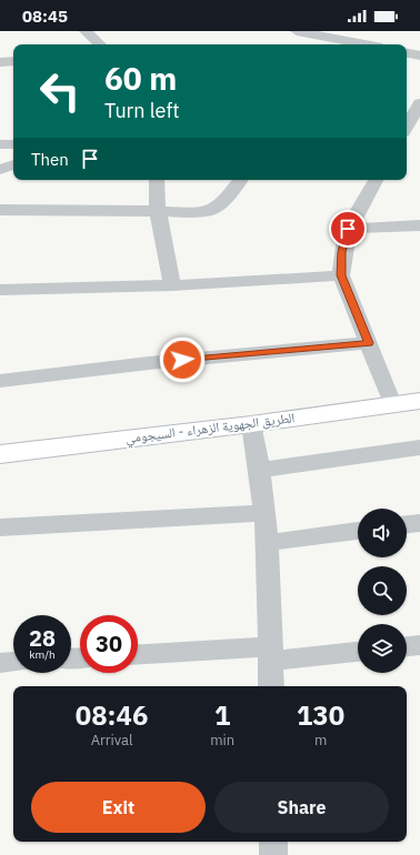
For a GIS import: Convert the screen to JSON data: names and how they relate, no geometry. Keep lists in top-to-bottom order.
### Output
{
  "streets": {
    "main road": ["الطريق الجهوية الزهراء - السيجومي"]
  },
  "page": {
    "status": "08:45",
    "turn": ["60 m", "Turn left"],
    "then": "Then",
    "speed": "28 km/h",
    "limit": "30",
    "eta": [
      "08:46",
      "Arrival",
      "1",
      "min",
      "130",
      "m"
    ],
    "buttons": ["Exit", "Share"]
  }
}
